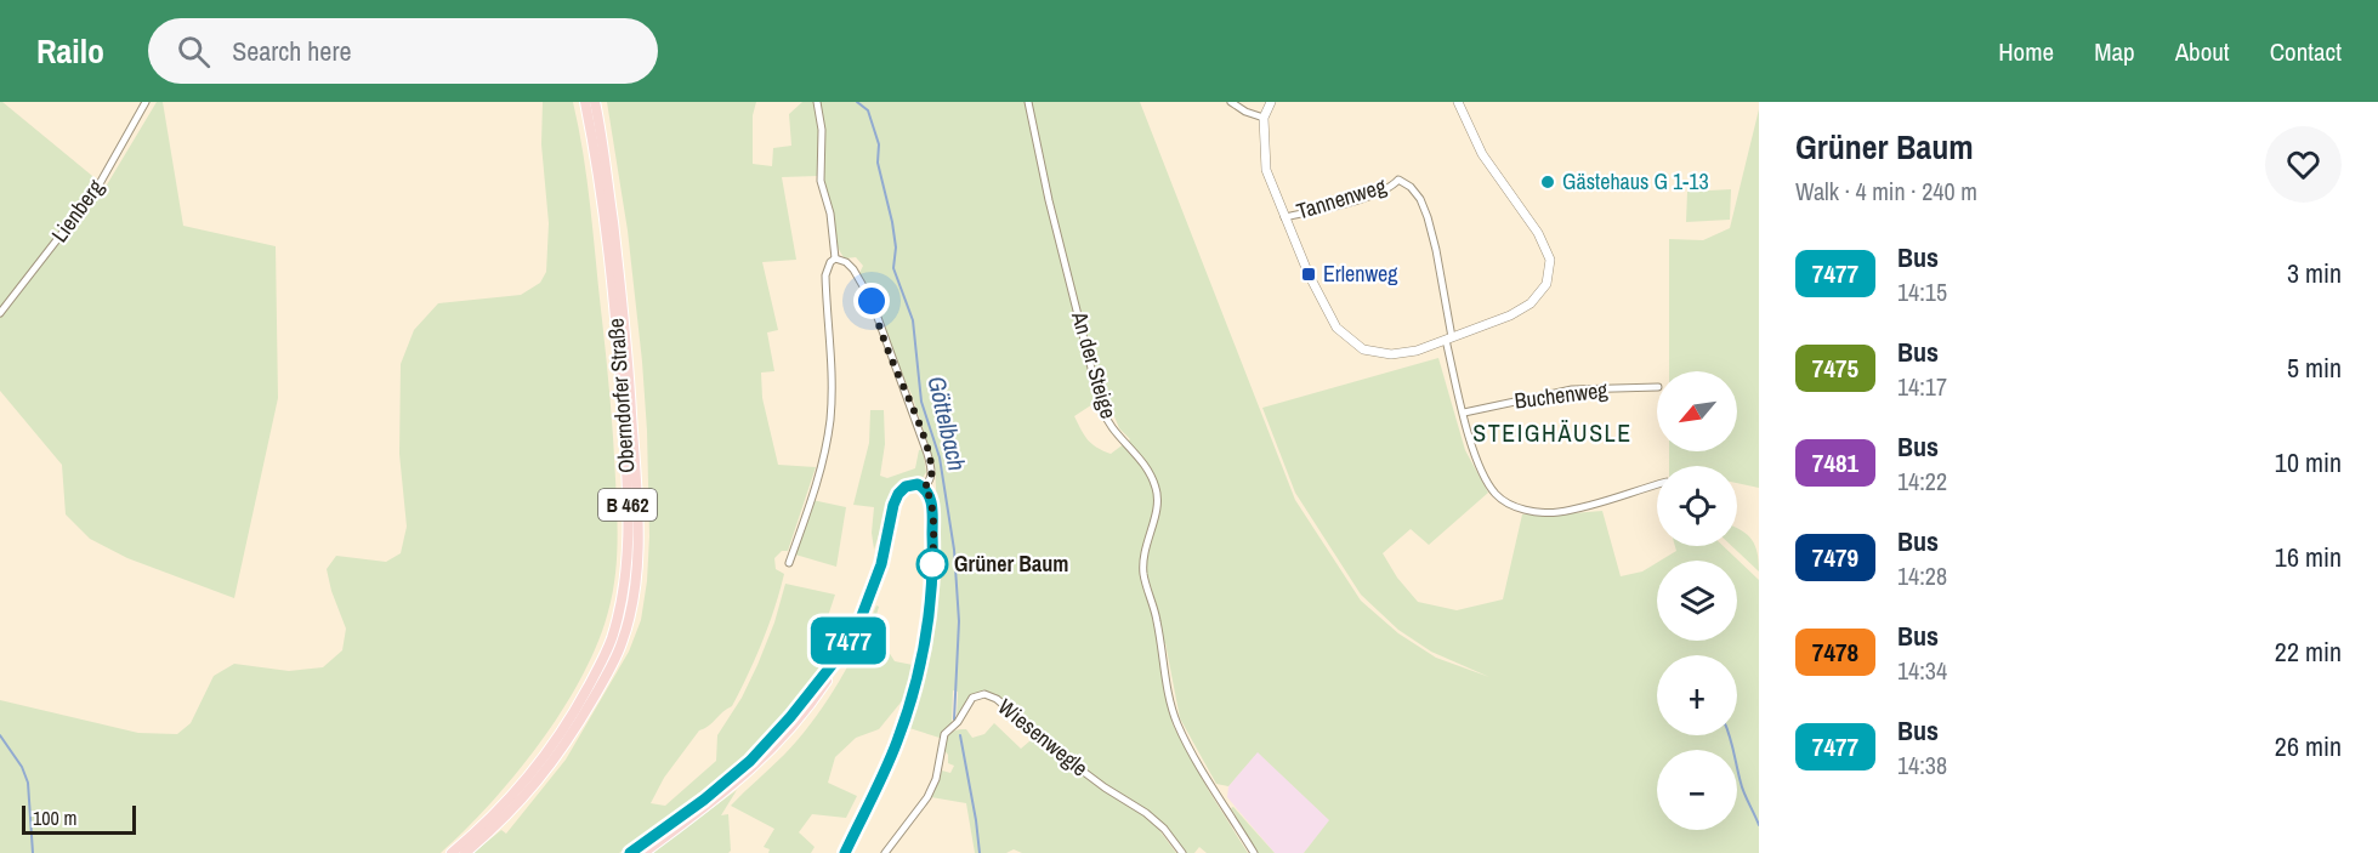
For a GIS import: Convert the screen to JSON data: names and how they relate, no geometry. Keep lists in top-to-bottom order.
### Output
{
  "streets": {
    "main road": ["Oberndorfer Straße", "B 462"],
    "street": [
      "Tannenweg",
      "Lienberg",
      "An der Steige",
      "Buchenweg",
      "Wiesenwegle"
    ]
  },
  "districts": ["STEIGHÄUSLE"],
  "water": ["Göttelbach"],
  "places": {
    "other": ["Gästehaus G 1-13", "Grüner Baum"],
    "transit": ["Erlenweg"]
  },
  "lines": ["bus line 7477"],
  "scale_bar": "100 m",
  "north": "bottom left",
  "page": {
    "header": "Railo",
    "search": "Search here",
    "nav": [
      "Home",
      "Map",
      "About",
      "Contact"
    ],
    "on_map": "7477",
    "heading": ["Grüner Baum", "Walk · 4 min · 240 m"],
    "list": [
      {
        "mark": "7477",
        "name": "Bus",
        "note": "14:15",
        "value": "3 min"
      },
      {
        "mark": "7475",
        "name": "Bus",
        "note": "14:17",
        "value": "5 min"
      },
      {
        "mark": "7481",
        "name": "Bus",
        "note": "14:22",
        "value": "10 min"
      },
      {
        "mark": "7479",
        "name": "Bus",
        "note": "14:28",
        "value": "16 min"
      },
      {
        "mark": "7478",
        "name": "Bus",
        "note": "14:34",
        "value": "22 min"
      },
      {
        "mark": "7477",
        "name": "Bus",
        "note": "14:38",
        "value": "26 min"
      }
    ],
    "map_buttons": ["+", "−"],
    "scale": "100 m"
  }
}
